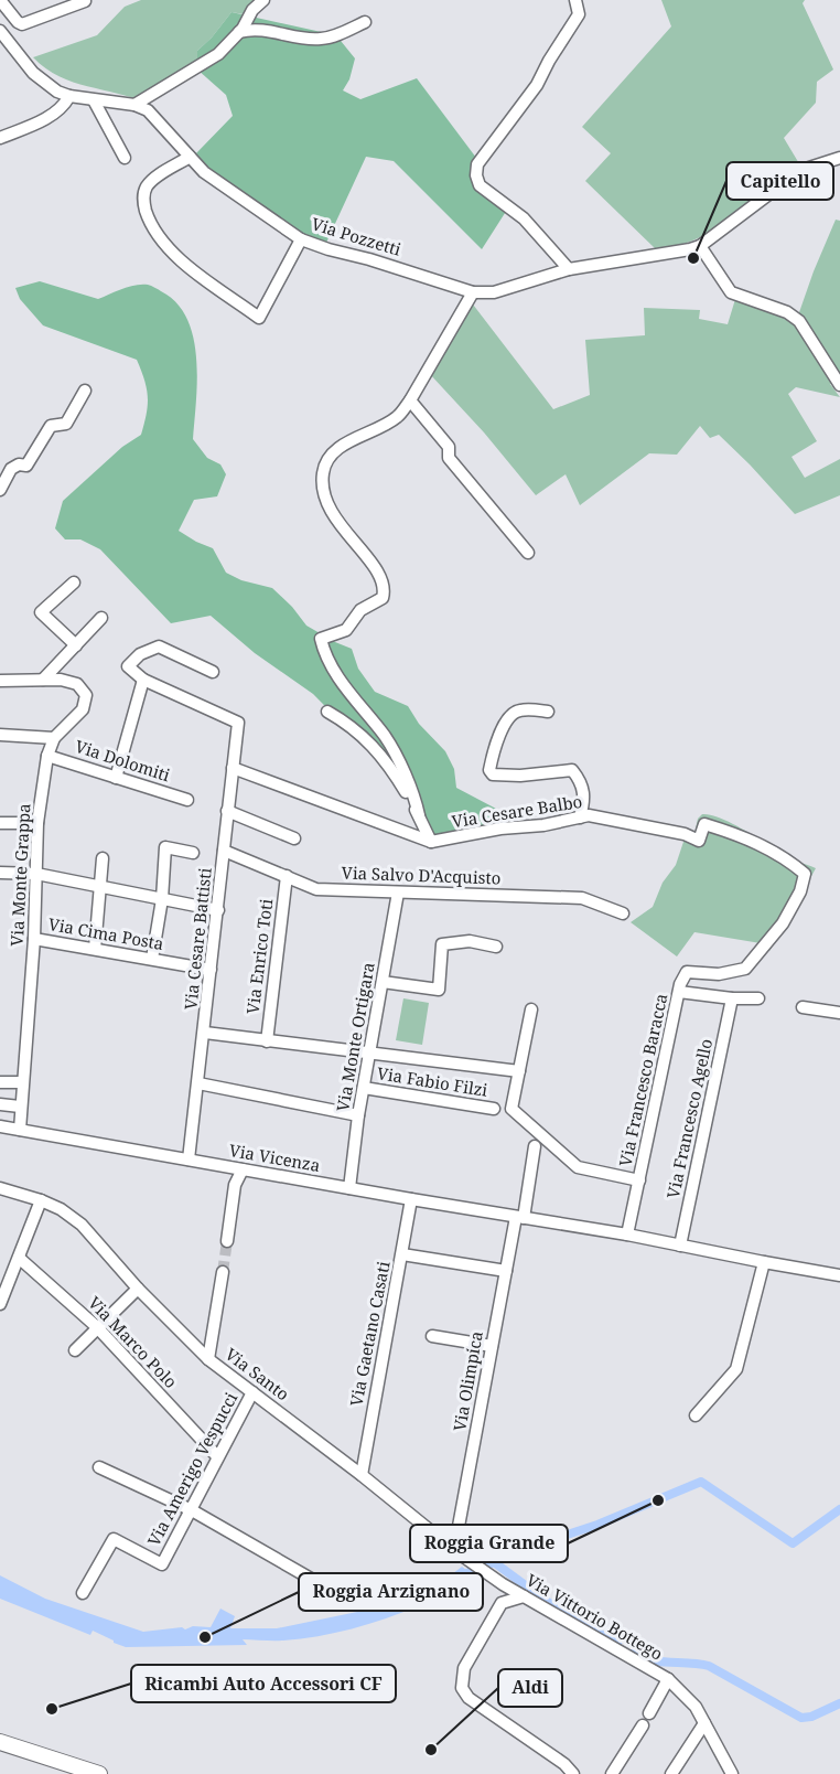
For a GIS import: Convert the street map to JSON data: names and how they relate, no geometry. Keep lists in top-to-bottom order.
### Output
{
  "streets": {
    "street": [
      "Via Pozzetti",
      "Via Dolomiti",
      "Via Cesare Balbo",
      "Via Monte Grappa",
      "Via Salvo D'Acquisto",
      "Via Cima Posta",
      "Via Cesare Battisti",
      "Via Enrico Toti",
      "Via Monte Ortigara",
      "Via Francesco Baracca",
      "Via Fabio Filzi",
      "Via Francesco Agello",
      "Via Vicenza",
      "Via Gaetano Casati",
      "Via Marco Polo",
      "Via Santo",
      "Via Olimpica",
      "Via Amerigo Vespucci",
      "Via Vittorio Bottego"
    ]
  },
  "crossings": [
    ["Via Dolomiti", "Via Monte Grappa"],
    ["Via Cesare Balbo", "Via Cesare Battisti"],
    ["Via Cesare Balbo", "Via Francesco Baracca"],
    ["Via Monte Grappa", "Via Cima Posta"],
    ["Via Monte Grappa", "Via Vicenza"],
    ["Via Salvo D'Acquisto", "Via Cesare Battisti"],
    ["Via Salvo D'Acquisto", "Via Enrico Toti"],
    ["Via Salvo D'Acquisto", "Via Monte Ortigara"],
    ["Via Cima Posta", "Via Cesare Battisti"],
    ["Via Cesare Battisti", "Via Vicenza"],
    ["Via Monte Ortigara", "Via Fabio Filzi"],
    ["Via Monte Ortigara", "Via Vicenza"],
    ["Via Francesco Baracca", "Via Vicenza"],
    ["Via Francesco Agello", "Via Vicenza"],
    ["Via Vicenza", "Via Gaetano Casati"],
    ["Via Vicenza", "Via Olimpica"],
    ["Via Gaetano Casati", "Via Santo"],
    ["Via Marco Polo", "Via Amerigo Vespucci"],
    ["Via Santo", "Via Olimpica"],
    ["Via Santo", "Via Amerigo Vespucci"],
    ["Via Santo", "Via Vittorio Bottego"]
  ],
  "places": [
    "Capitello",
    "Roggia Grande",
    "Roggia Arzignano",
    "Ricambi Auto Accessori CF",
    "Aldi"
  ]
}
